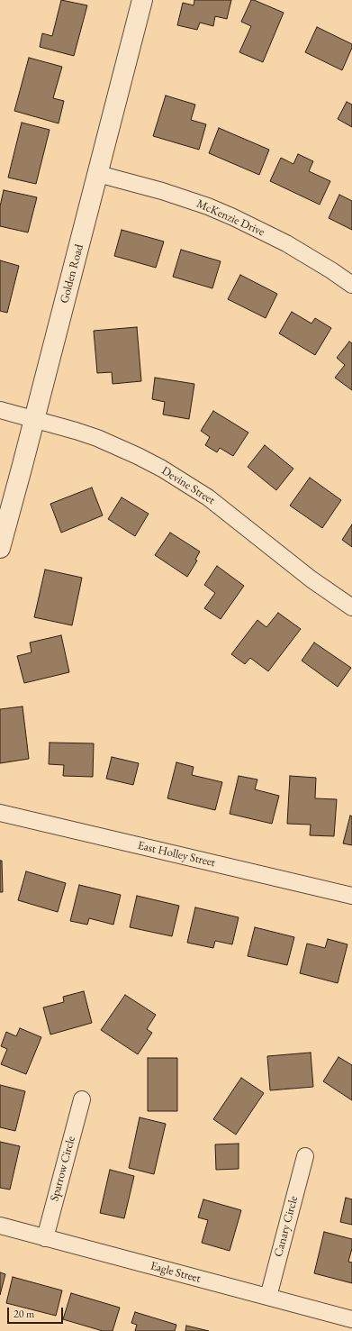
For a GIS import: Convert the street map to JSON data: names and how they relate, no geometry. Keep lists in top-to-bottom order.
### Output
{
  "streets": {
    "street": [
      "McKenzie Drive",
      "Golden Road",
      "Devine Street",
      "East Holley Street",
      "Sparrow Circle",
      "Canary Circle",
      "Eagle Street"
    ]
  },
  "crossings": [
    ["McKenzie Drive", "Golden Road"],
    ["Golden Road", "Devine Street"],
    ["Sparrow Circle", "Eagle Street"],
    ["Canary Circle", "Eagle Street"]
  ],
  "scale_bar": "20 m"
}
